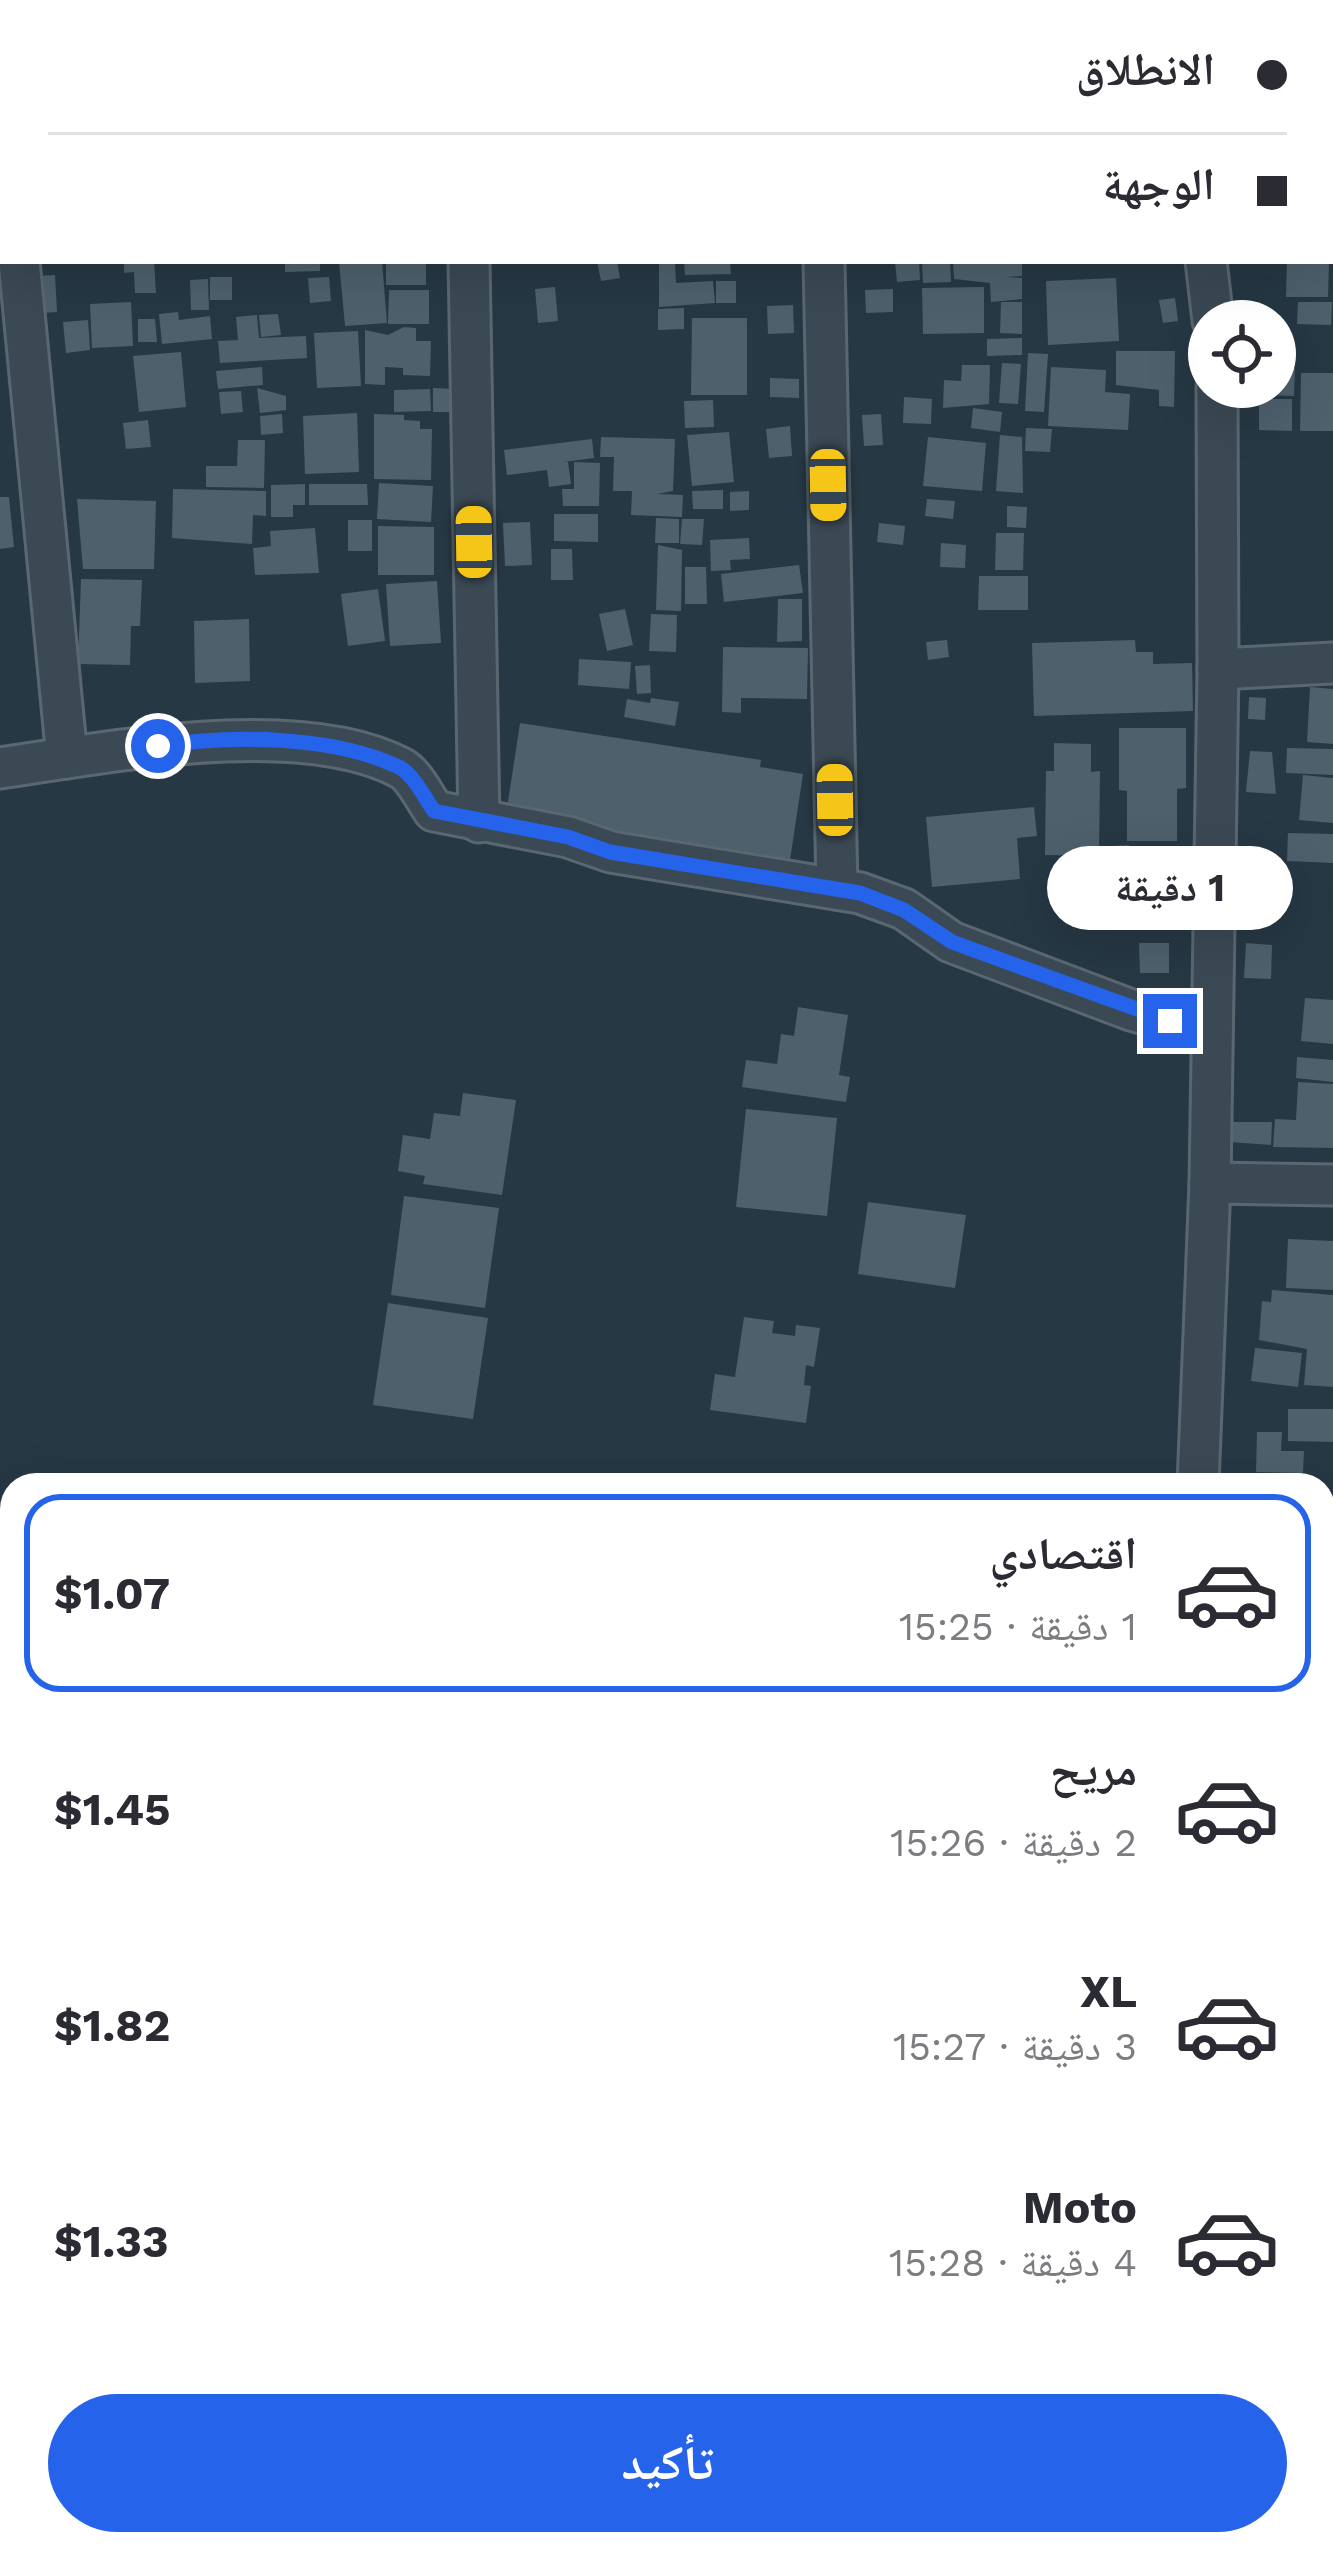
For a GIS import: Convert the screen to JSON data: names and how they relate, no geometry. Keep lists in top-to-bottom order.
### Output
{
  "page": {
    "banner": ["الانطلاق", "الوجهة"],
    "bubble": "1 دقيقة",
    "list": [
      {
        "name": "اقتصادي",
        "note": "1 دقيقة · 15:25",
        "value": "$1.07"
      },
      {
        "name": "مريح",
        "note": "2 دقيقة · 15:26",
        "value": "$1.45"
      },
      {
        "name": "XL",
        "note": "3 دقيقة · 15:27",
        "value": "$1.82"
      },
      {
        "name": "Moto",
        "note": "4 دقيقة · 15:28",
        "value": "$1.33"
      }
    ],
    "buttons": "تأكيد"
  }
}
